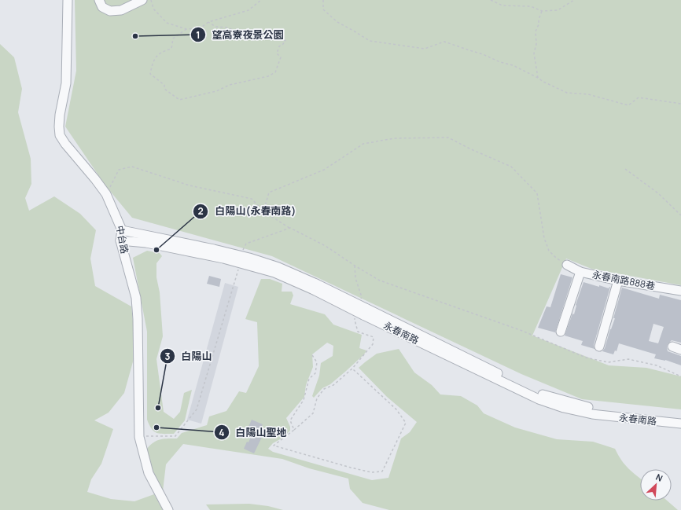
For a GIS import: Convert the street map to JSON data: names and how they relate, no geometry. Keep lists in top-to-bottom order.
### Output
{
  "streets": {
    "street": ["中台路", "永春南路888巷", "永春南路"]
  },
  "crossings": [
    ["中台路", "永春南路"]
  ],
  "places": [
    "望高寮夜景公園",
    "白陽山(永春南路)",
    "白陽山",
    "白陽山聖地"
  ],
  "north": "top right"
}
